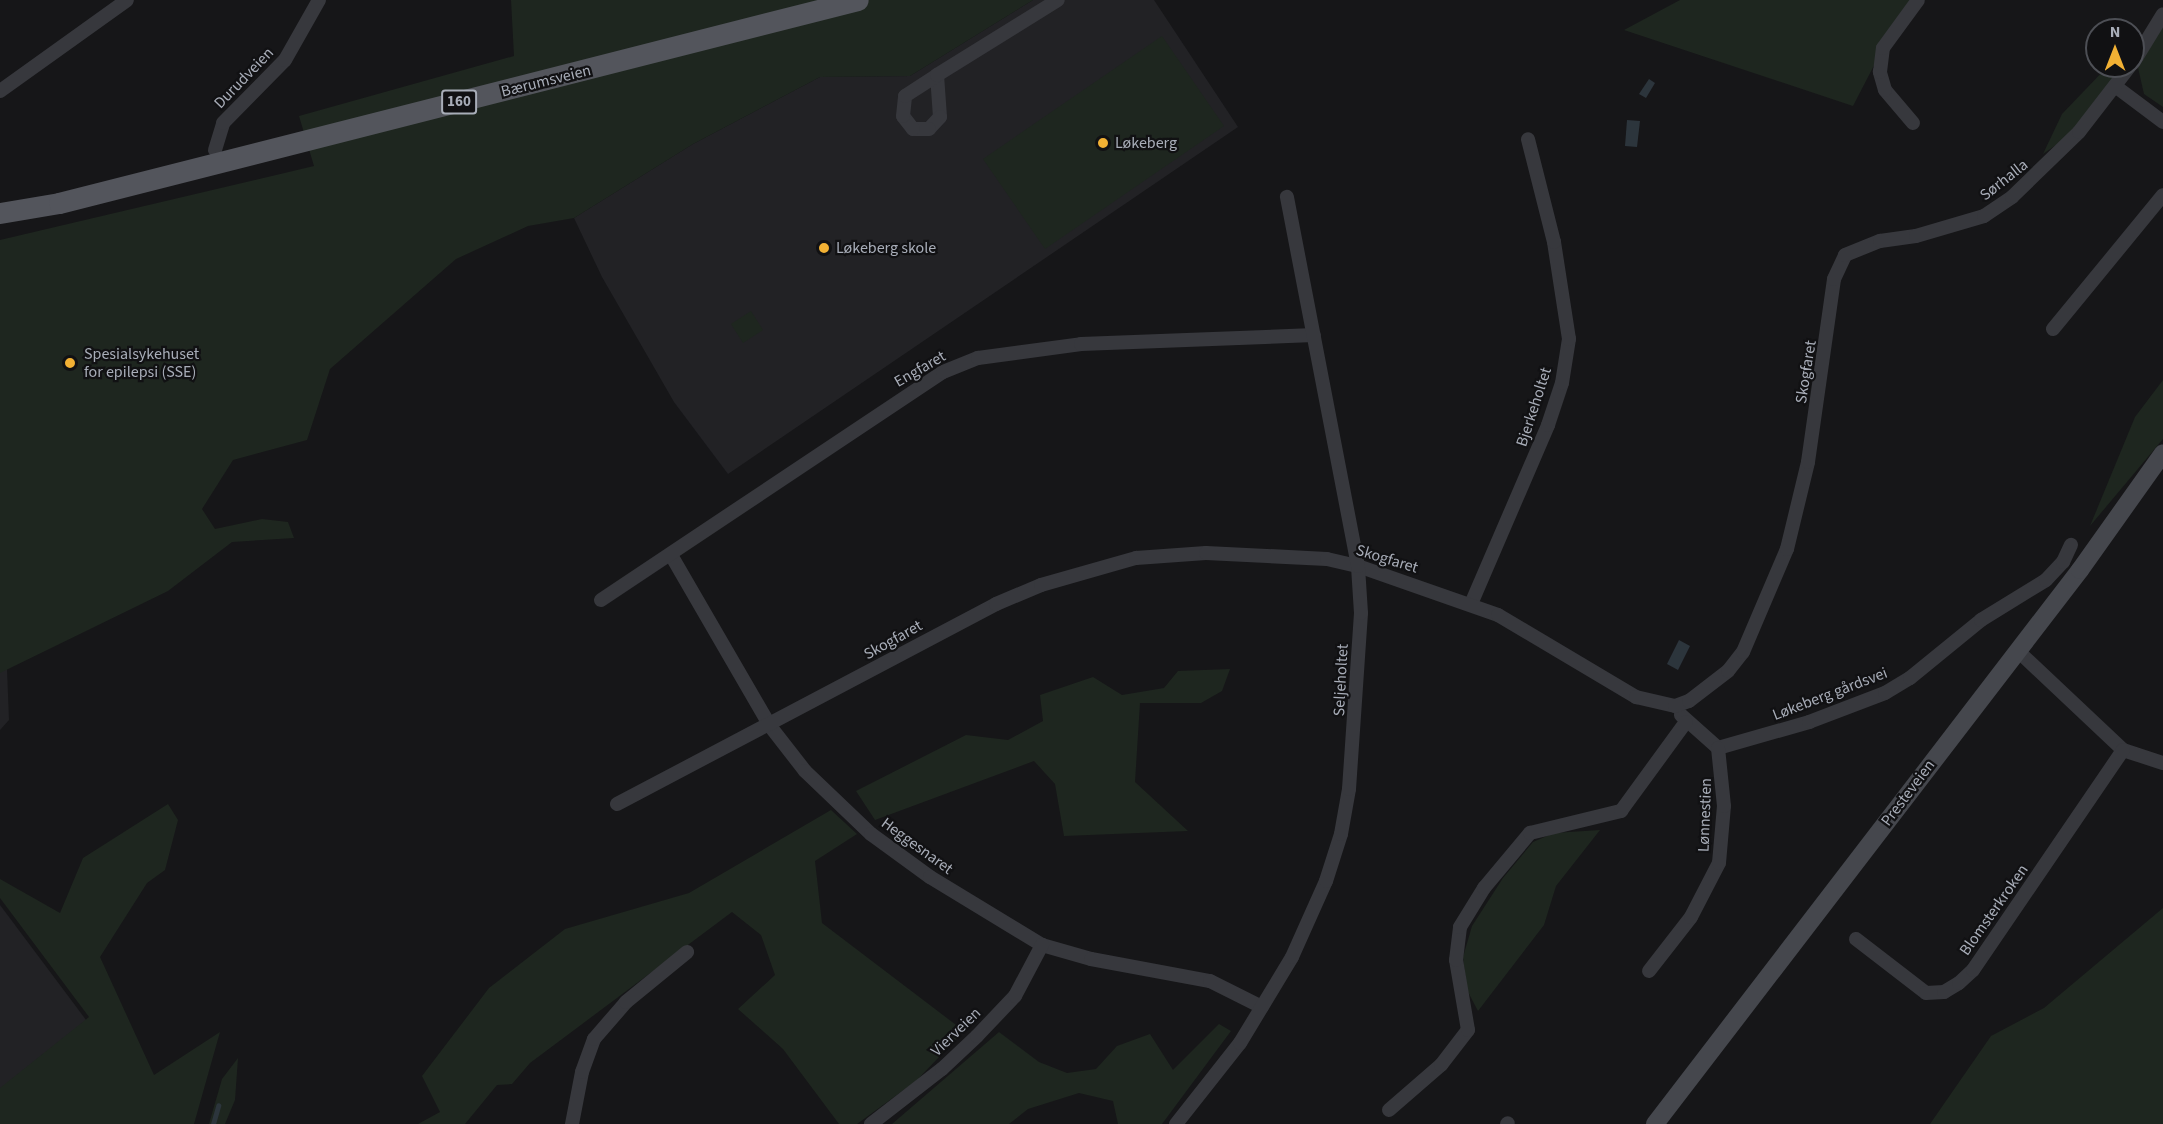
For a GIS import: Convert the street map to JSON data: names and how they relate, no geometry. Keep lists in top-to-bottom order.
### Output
{
  "streets": {
    "main road": ["Bærumsveien", "160", "Presteveien"],
    "street": [
      "Durudveien",
      "Sørhalla",
      "Engfaret",
      "Skogfaret",
      "Bjerkeholtet",
      "Seljeholtet",
      "Løkeberg gårdsvei",
      "Lønnestien",
      "Heggesnaret",
      "Blomsterkroken",
      "Vierveien"
    ]
  },
  "crossings": [
    ["Sørhalla", "Skogfaret"],
    ["Engfaret", "Seljeholtet"],
    ["Engfaret", "Heggesnaret"],
    ["Skogfaret", "Bjerkeholtet"],
    ["Skogfaret", "Seljeholtet"],
    ["Skogfaret", "Heggesnaret"],
    ["Seljeholtet", "Heggesnaret"],
    ["Løkeberg gårdsvei", "Lønnestien"],
    ["Heggesnaret", "Vierveien"]
  ],
  "places": ["Løkeberg", "Løkeberg skole", "Spesialsykehuset for epilepsi (SSE)"],
  "north": "top"
}
